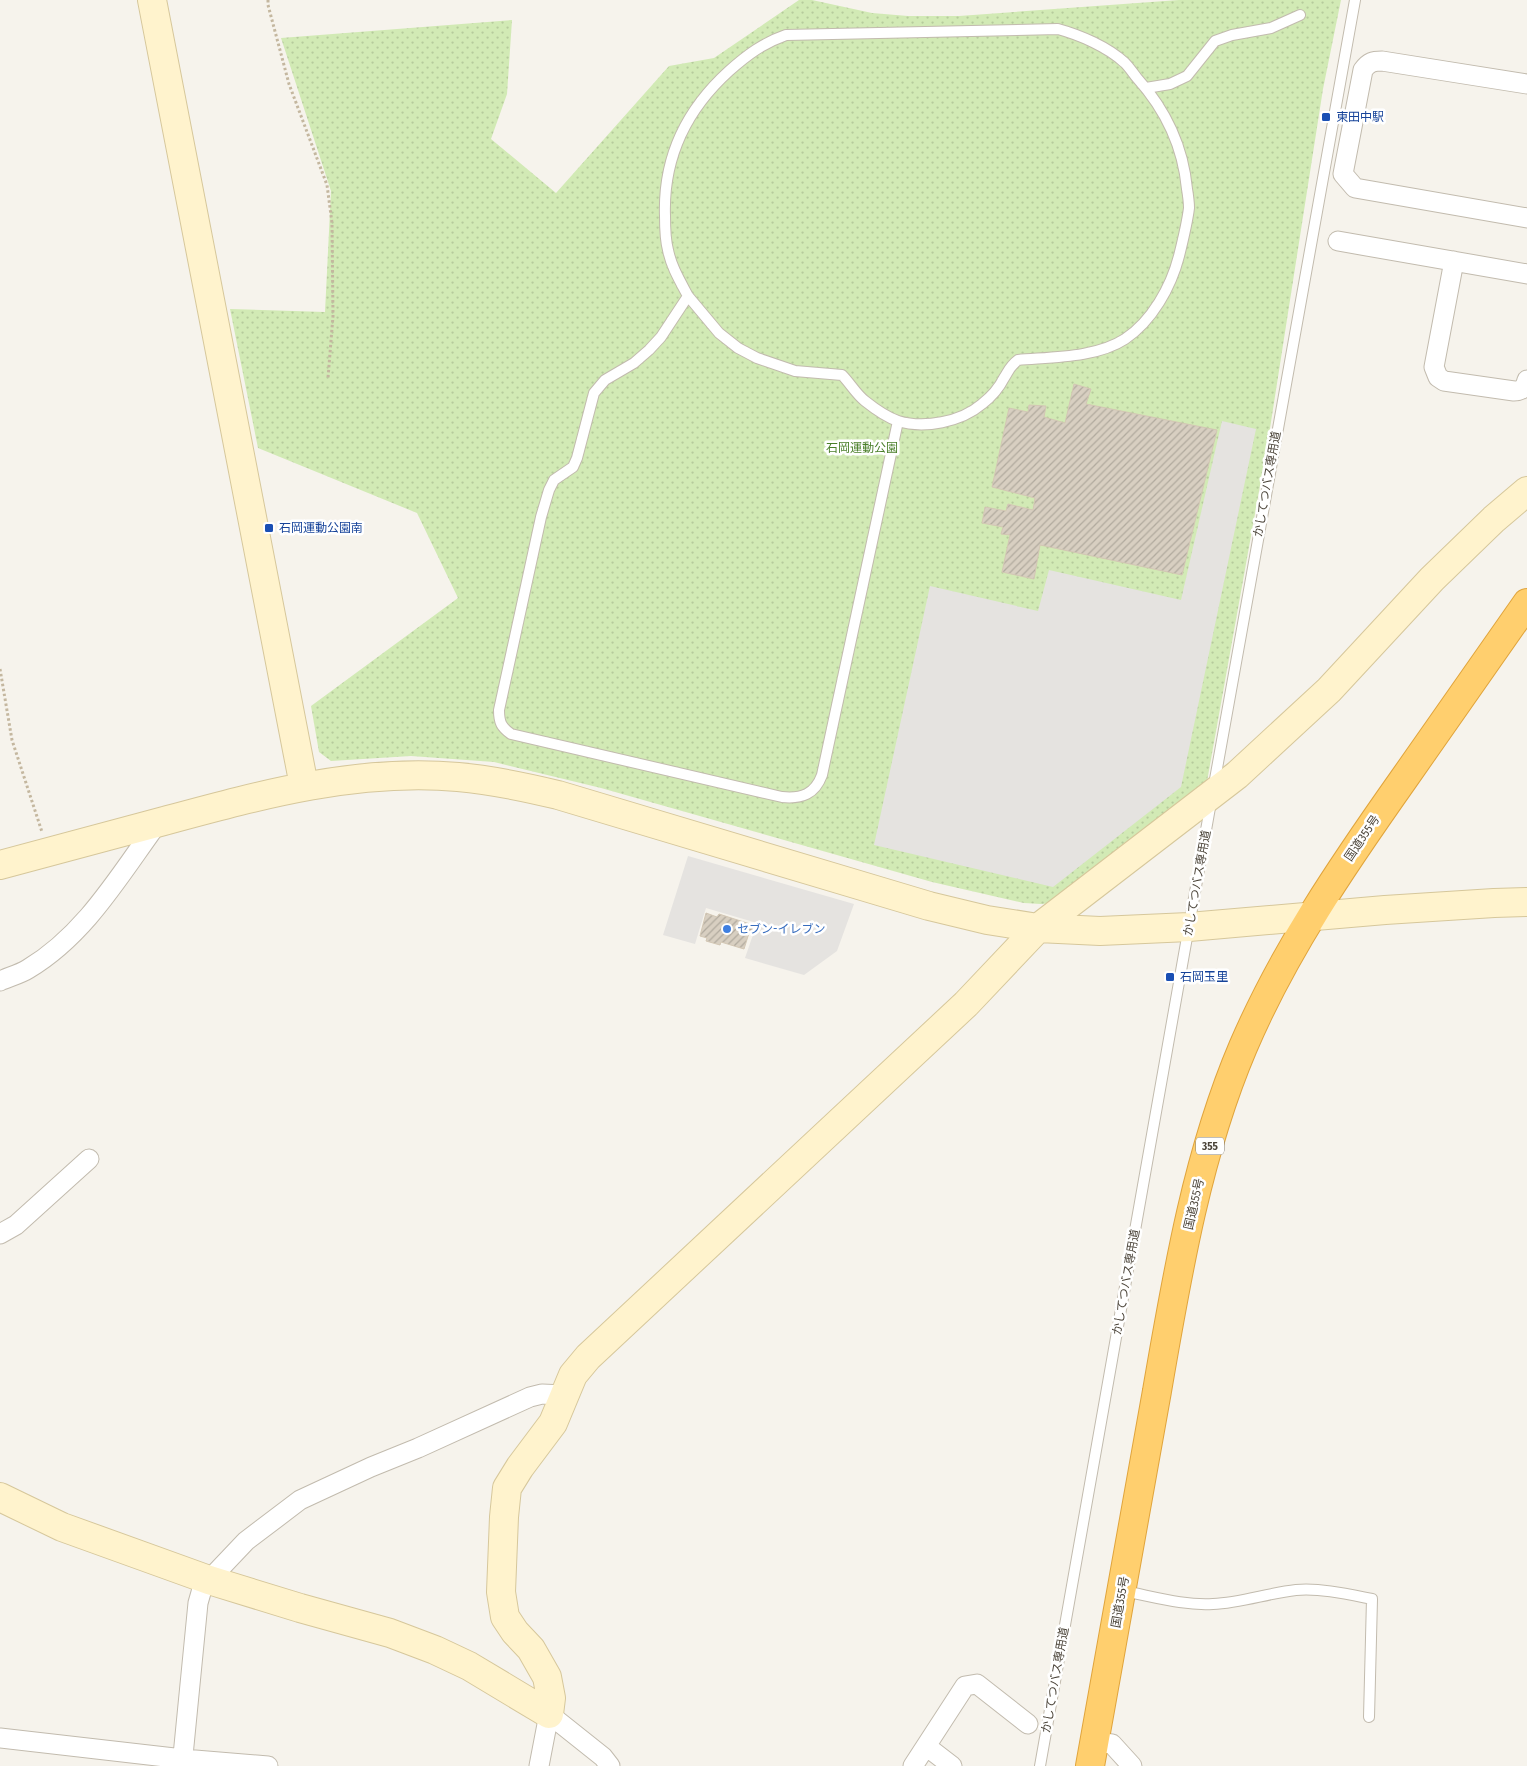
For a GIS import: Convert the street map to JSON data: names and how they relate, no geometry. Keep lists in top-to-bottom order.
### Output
{
  "streets": {
    "highway": ["国道355号", "355"],
    "lane": ["かしてつバス専用道"]
  },
  "parks": ["石岡運動公園"],
  "places": {
    "transit": ["東田中駅", "石岡運動公園南", "石岡玉里"],
    "other": ["セブン-イレブン"]
  }
}
